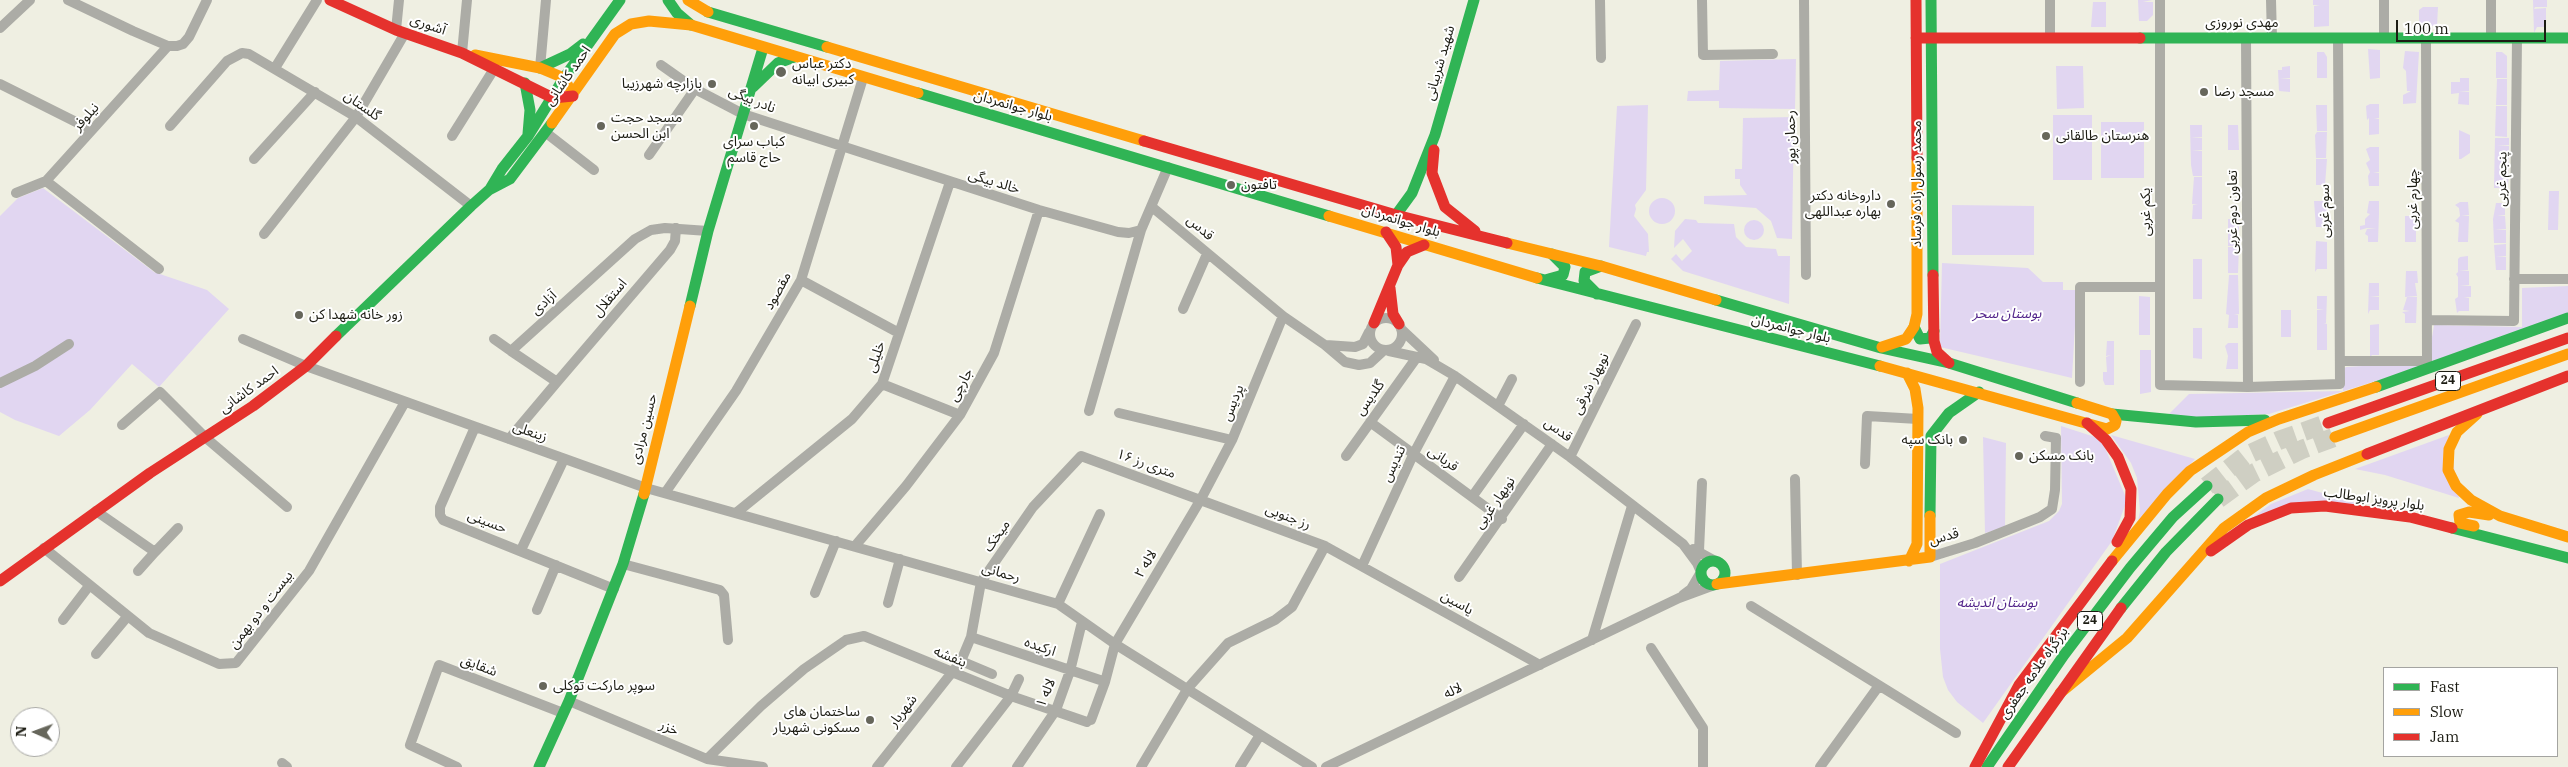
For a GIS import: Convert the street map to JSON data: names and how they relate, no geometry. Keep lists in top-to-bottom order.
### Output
{
  "streets": {
    "main road": [
      "مهدی نوروزی",
      "آشوری",
      "شهید شربیانی",
      "احمد کاشانی",
      "بلوار جوانمردان",
      "محمد رسول زاده فرساد",
      "قدس",
      "24",
      "حسین مرادی",
      "بلوار پرویز ابوطالب",
      "بزرگراه علامه جعفری"
    ],
    "street": [
      "نادر بیگی",
      "گلستان",
      "نیلوفر",
      "رحمان پور",
      "پنجم غربی",
      "خالد بیگی",
      "چهارم غربی",
      "سوم غربی",
      "یکم غربی",
      "تعاون دوم غربی",
      "مقصود",
      "استقلال",
      "آزادی",
      "خلیلی",
      "نوبهار شرقی",
      "جارچی",
      "گلدیس",
      "پردیس",
      "زینعلی",
      "قربانی",
      "۱۶ متری رز",
      "تندیس",
      "نوبهار غربی",
      "رز جنوبی",
      "حسینی",
      "میخک",
      "لاله ۲",
      "رحمانی",
      "یاسین",
      "بیست و دو بهمن",
      "ارکیده",
      "بنفشه",
      "شقایق",
      "لاله",
      "لاله ۱",
      "شهریار",
      "خزر"
    ]
  },
  "crossings": [
    ["مهدی نوروزی", "پنجم غربی"],
    ["مهدی نوروزی", "محمد رسول زاده فرساد"],
    ["مهدی نوروزی", "چهارم غربی"],
    ["مهدی نوروزی", "سوم غربی"],
    ["مهدی نوروزی", "یکم غربی"],
    ["مهدی نوروزی", "تعاون دوم غربی"],
    ["شهید شربیانی", "بلوار جوانمردان"],
    ["احمد کاشانی", "گلستان"],
    ["احمد کاشانی", "بلوار جوانمردان"],
    ["احمد کاشانی", "زینعلی"],
    ["احمد کاشانی", "بیست و دو بهمن"],
    ["نادر بیگی", "خالد بیگی"],
    ["نادر بیگی", "مقصود"],
    ["نادر بیگی", "حسین مرادی"],
    ["بلوار جوانمردان", "محمد رسول زاده فرساد"],
    ["بلوار جوانمردان", "مقصود"],
    ["بلوار جوانمردان", "حسین مرادی"],
    ["پنجم غربی", "چهارم غربی"],
    ["خالد بیگی", "مقصود"],
    ["خالد بیگی", "خلیلی"],
    ["خالد بیگی", "جارچی"],
    ["چهارم غربی", "سوم غربی"],
    ["سوم غربی", "یکم غربی"],
    ["سوم غربی", "تعاون دوم غربی"],
    ["یکم غربی", "تعاون دوم غربی"],
    ["قدس", "نوبهار شرقی"],
    ["قدس", "گلدیس"],
    ["قدس", "پردیس"],
    ["قدس", "تندیس"],
    ["قدس", "نوبهار غربی"],
    ["قدس", "لاله"],
    ["مقصود", "رحمانی"],
    ["استقلال", "آزادی"],
    ["آزادی", "حسین مرادی"],
    ["خلیلی", "رحمانی"],
    ["جارچی", "رحمانی"],
    ["گلدیس", "قربانی"],
    ["پردیس", "۱۶ متری رز"],
    ["پردیس", "رز جنوبی"],
    ["پردیس", "لاله ۲"],
    ["حسین مرادی", "زینعلی"],
    ["حسین مرادی", "حسینی"],
    ["حسین مرادی", "رحمانی"],
    ["حسین مرادی", "شقایق"],
    ["حسین مرادی", "خزر"],
    ["زینعلی", "حسینی"],
    ["زینعلی", "رحمانی"],
    ["زینعلی", "بیست و دو بهمن"],
    ["قربانی", "تندیس"],
    ["قربانی", "نوبهار غربی"],
    ["۱۶ متری رز", "رز جنوبی"],
    ["۱۶ متری رز", "میخک"],
    ["۱۶ متری رز", "لاله ۲"],
    ["تندیس", "رز جنوبی"],
    ["تندیس", "یاسین"],
    ["رز جنوبی", "لاله ۲"],
    ["رز جنوبی", "یاسین"],
    ["میخک", "رحمانی"],
    ["میخک", "ارکیده"],
    ["میخک", "بنفشه"],
    ["میخک", "شهریار"],
    ["لاله ۲", "رحمانی"],
    ["لاله ۲", "بنفشه"],
    ["رحمانی", "لاله ۱"],
    ["یاسین", "لاله"],
    ["ارکیده", "لاله ۱"],
    ["بنفشه", "لاله ۱"],
    ["بنفشه", "شهریار"],
    ["بنفشه", "خزر"]
  ],
  "parks": ["بوستان سحر", "بوستان اندیشه"],
  "places": [
    "دکتر عباس کبیری ابیانه",
    "بازارچه شهرزیبا",
    "مسجد رضا",
    "مسجد حجت ابن الحسن",
    "کباب سرای حاج قاسم",
    "هنرستان طالقانی",
    "تافتون",
    "داروخانه دکتر بهاره عبداللهی",
    "زور خانه شهدا کن",
    "بانک سپه",
    "بانک مسکن",
    "سوپر مارکت توکلی",
    "ساختمان های مسکونی شهریار"
  ],
  "legend": ["Fast", "Slow", "Jam"],
  "scale_bar": "100 m",
  "north": "left"
}
